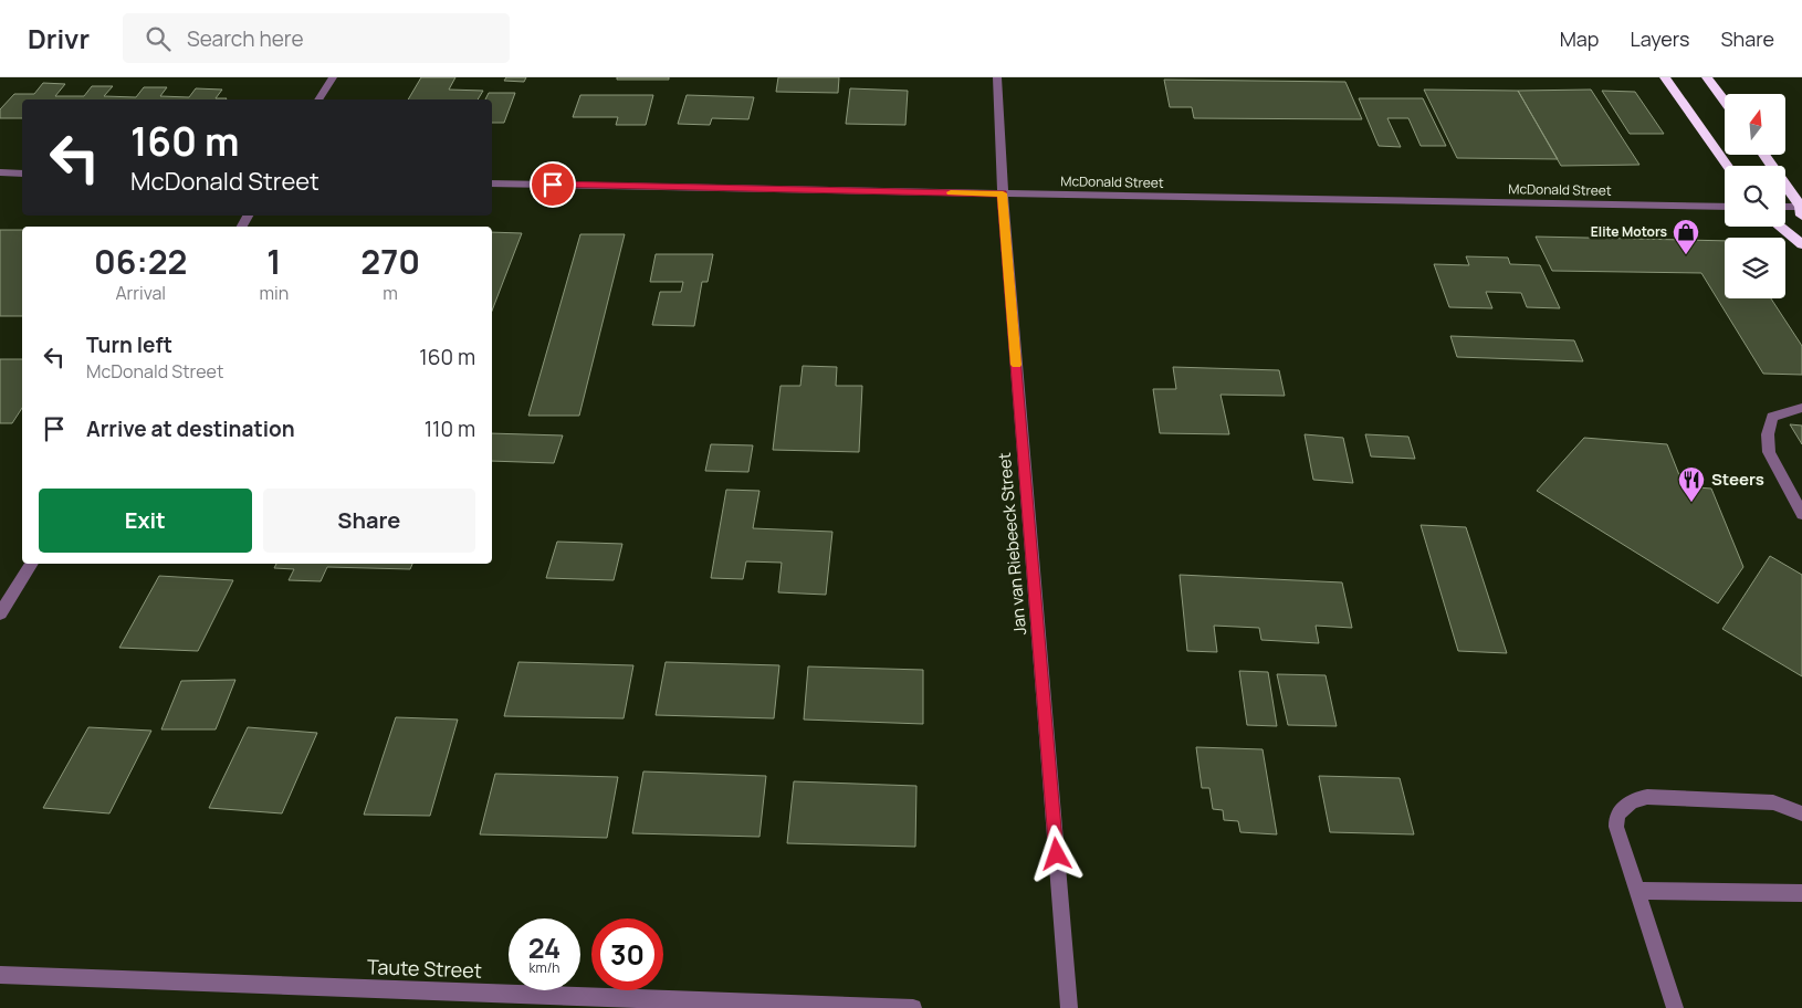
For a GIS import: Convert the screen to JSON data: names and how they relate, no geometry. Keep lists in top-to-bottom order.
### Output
{
  "streets": {
    "street": ["McDonald Street", "Jan van Riebeeck Street", "Taute Street"]
  },
  "crossings": [
    ["McDonald Street", "Jan van Riebeeck Street"]
  ],
  "places": {
    "shop": ["Elite Motors"],
    "restaurant": ["Steers"]
  },
  "north": "top",
  "page": {
    "header": "Drivr",
    "search": "Search here",
    "nav": ["Map", "Layers", "Share"],
    "turn": ["160 m", "McDonald Street"],
    "eta": [
      "06:22",
      "Arrival",
      "1",
      "min",
      "270",
      "m"
    ],
    "list": [
      {
        "name": "Turn left",
        "note": "McDonald Street",
        "value": "160 m"
      },
      {
        "name": "Arrive at destination",
        "value": "110 m"
      }
    ],
    "buttons": ["Exit", "Share"],
    "speed": "24 km/h",
    "limit": "30"
  }
}
